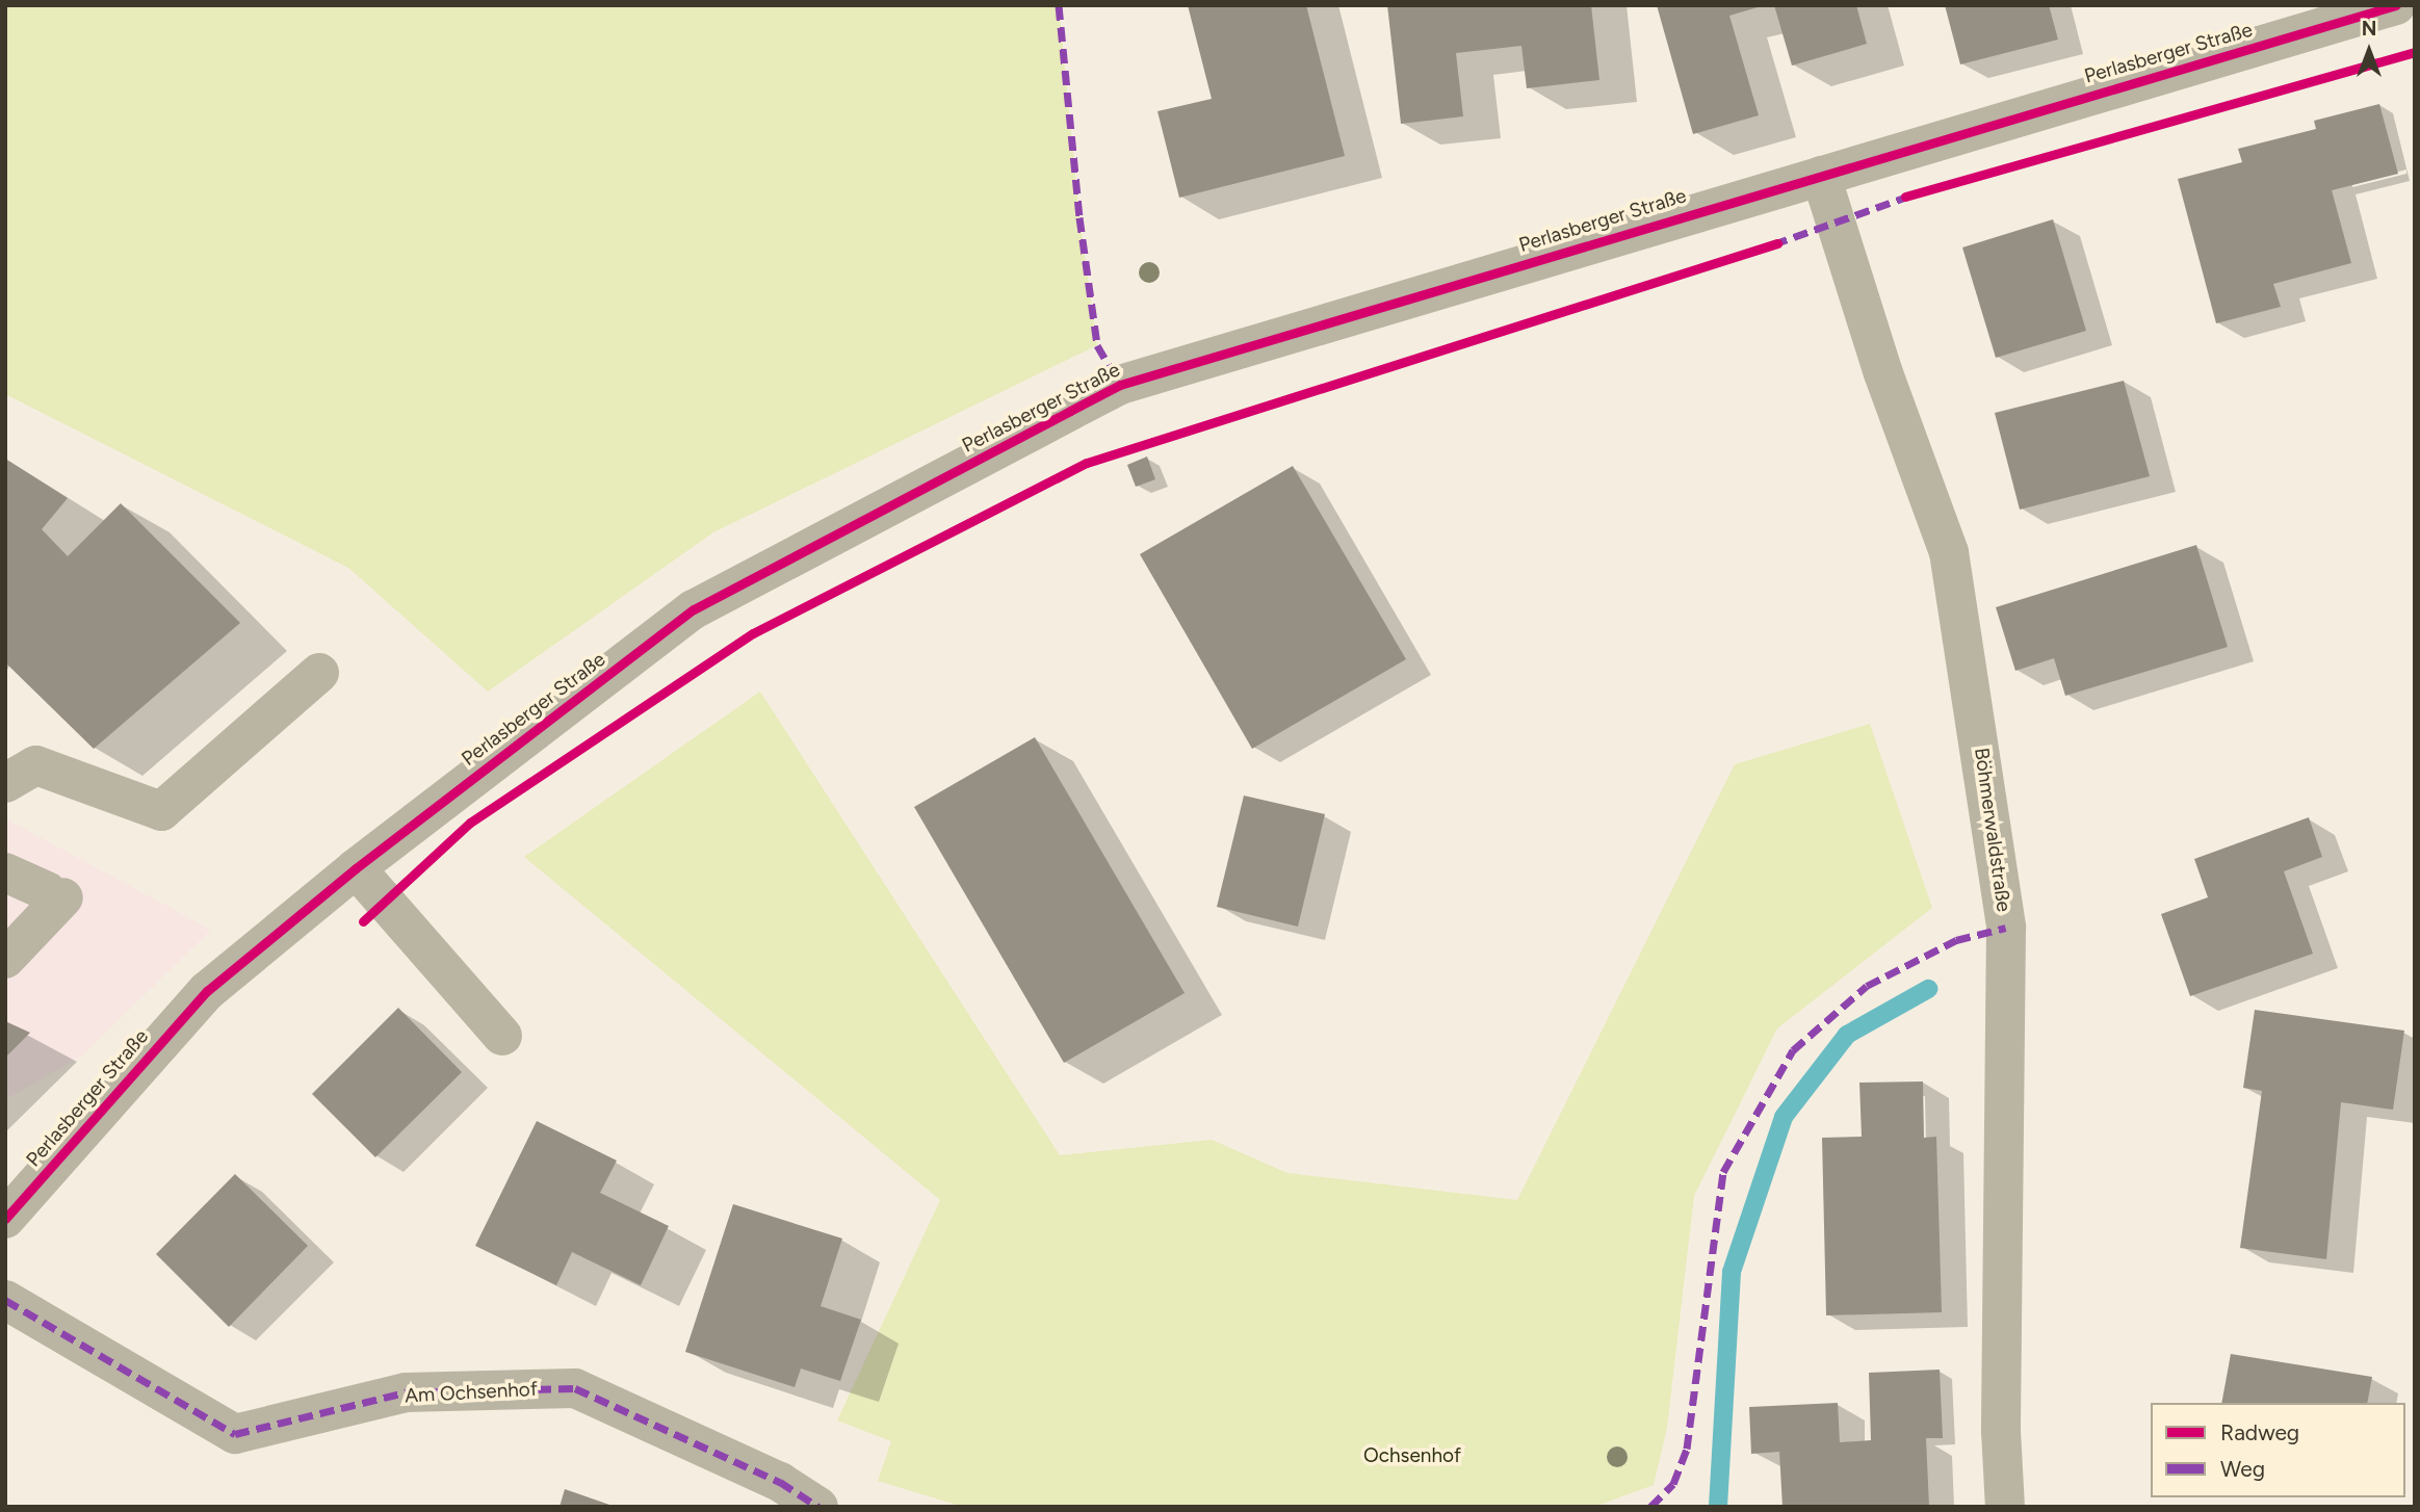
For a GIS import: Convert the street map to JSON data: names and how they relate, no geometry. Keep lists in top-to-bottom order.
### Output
{
  "streets": {
    "street": ["Perlasberger Straße", "Böhmerwaldstraße", "Am Ochsenhof"]
  },
  "crossings": [
    ["Perlasberger Straße", "Böhmerwaldstraße"]
  ],
  "parks": ["Ochsenhof"],
  "legend": ["Radweg", "Weg"],
  "north": "top"
}
